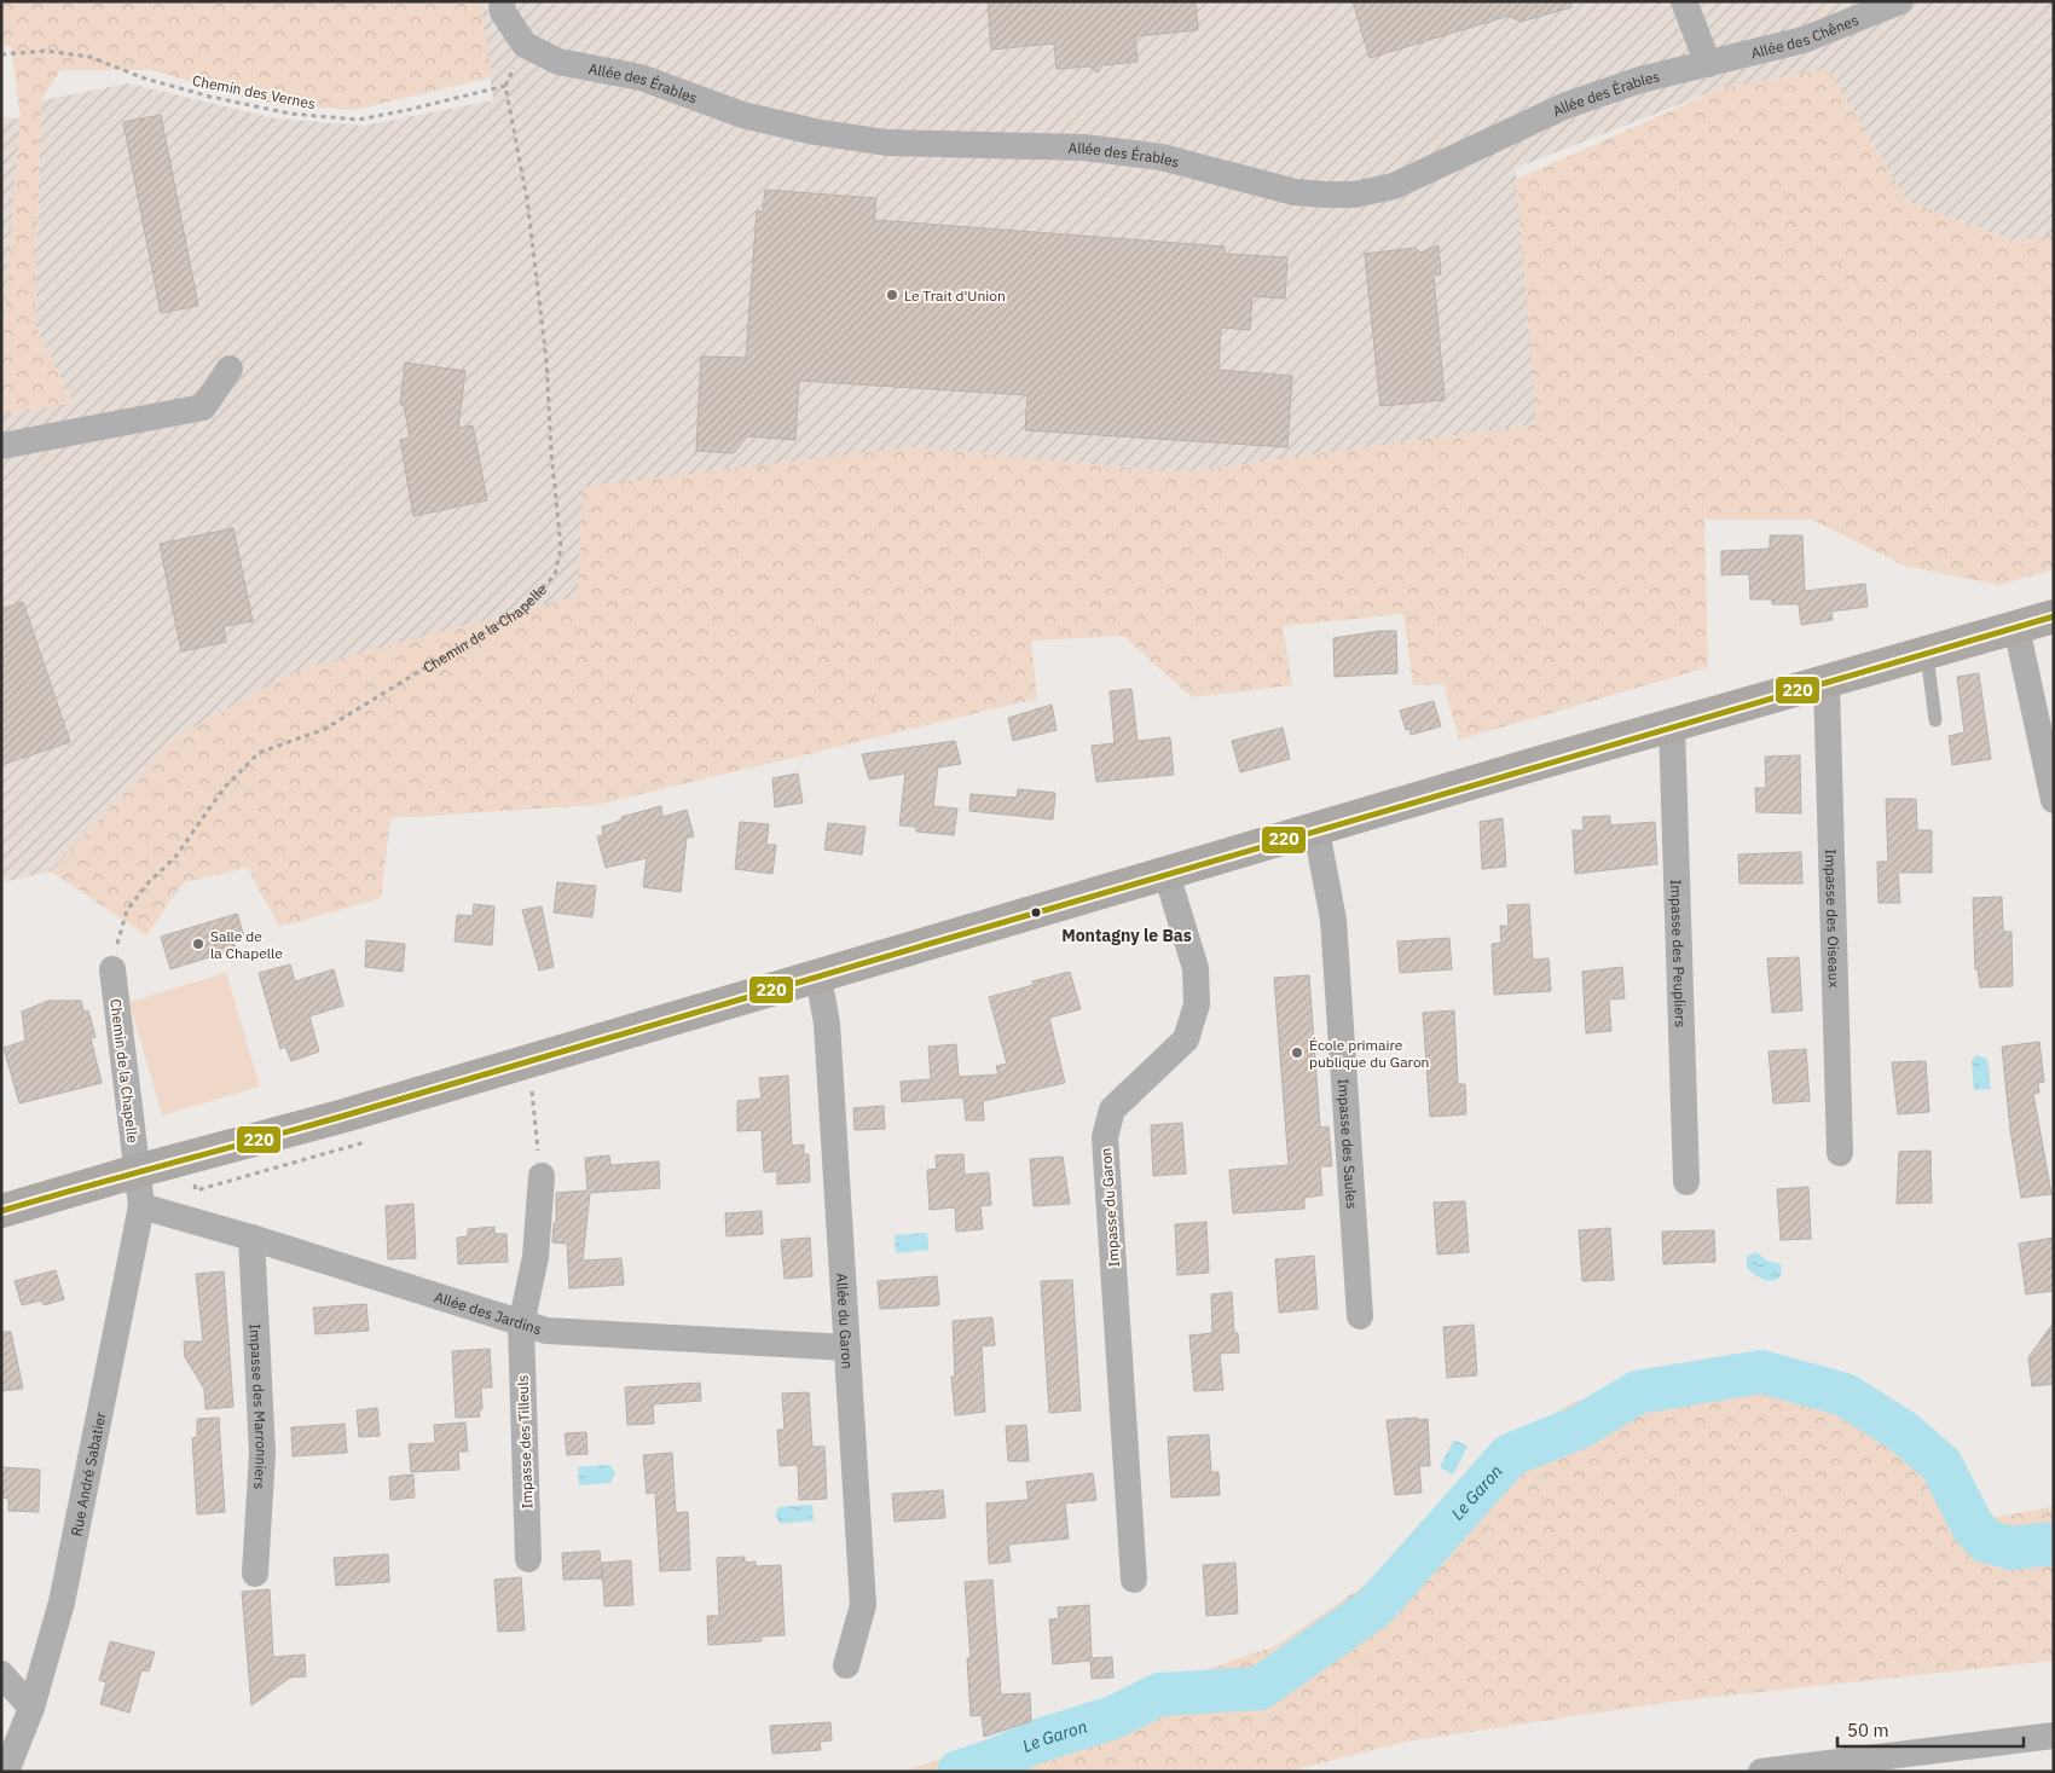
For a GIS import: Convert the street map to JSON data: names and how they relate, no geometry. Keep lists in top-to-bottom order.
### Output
{
  "streets": {
    "street": [
      "Allée des Chênes",
      "Allée des Érables",
      "Chemin de la Chapelle",
      "Impasse des Oiseaux",
      "Impasse des Peupliers",
      "Impasse des Saules",
      "Impasse du Garon",
      "Allée des Jardins",
      "Allée du Garon",
      "Impasse des Marronniers",
      "Impasse des Tilleuls",
      "Rue André Sabatier"
    ],
    "path": ["Chemin des Vernes"]
  },
  "crossings": [
    ["Allée des Chênes", "Allée des Érables"],
    ["Chemin des Vernes", "Chemin de la Chapelle"],
    ["Chemin de la Chapelle", "Rue André Sabatier"],
    ["Allée des Jardins", "Allée du Garon"],
    ["Allée des Jardins", "Impasse des Marronniers"],
    ["Allée des Jardins", "Impasse des Tilleuls"],
    ["Allée des Jardins", "Rue André Sabatier"]
  ],
  "districts": ["Montagny le Bas"],
  "water": ["Le Garon"],
  "places": ["Le Trait d'Union", "Salle de la Chapelle", "École primaire publique du Garon"],
  "lines": ["transit line 220"],
  "scale_bar": "50 m"
}
